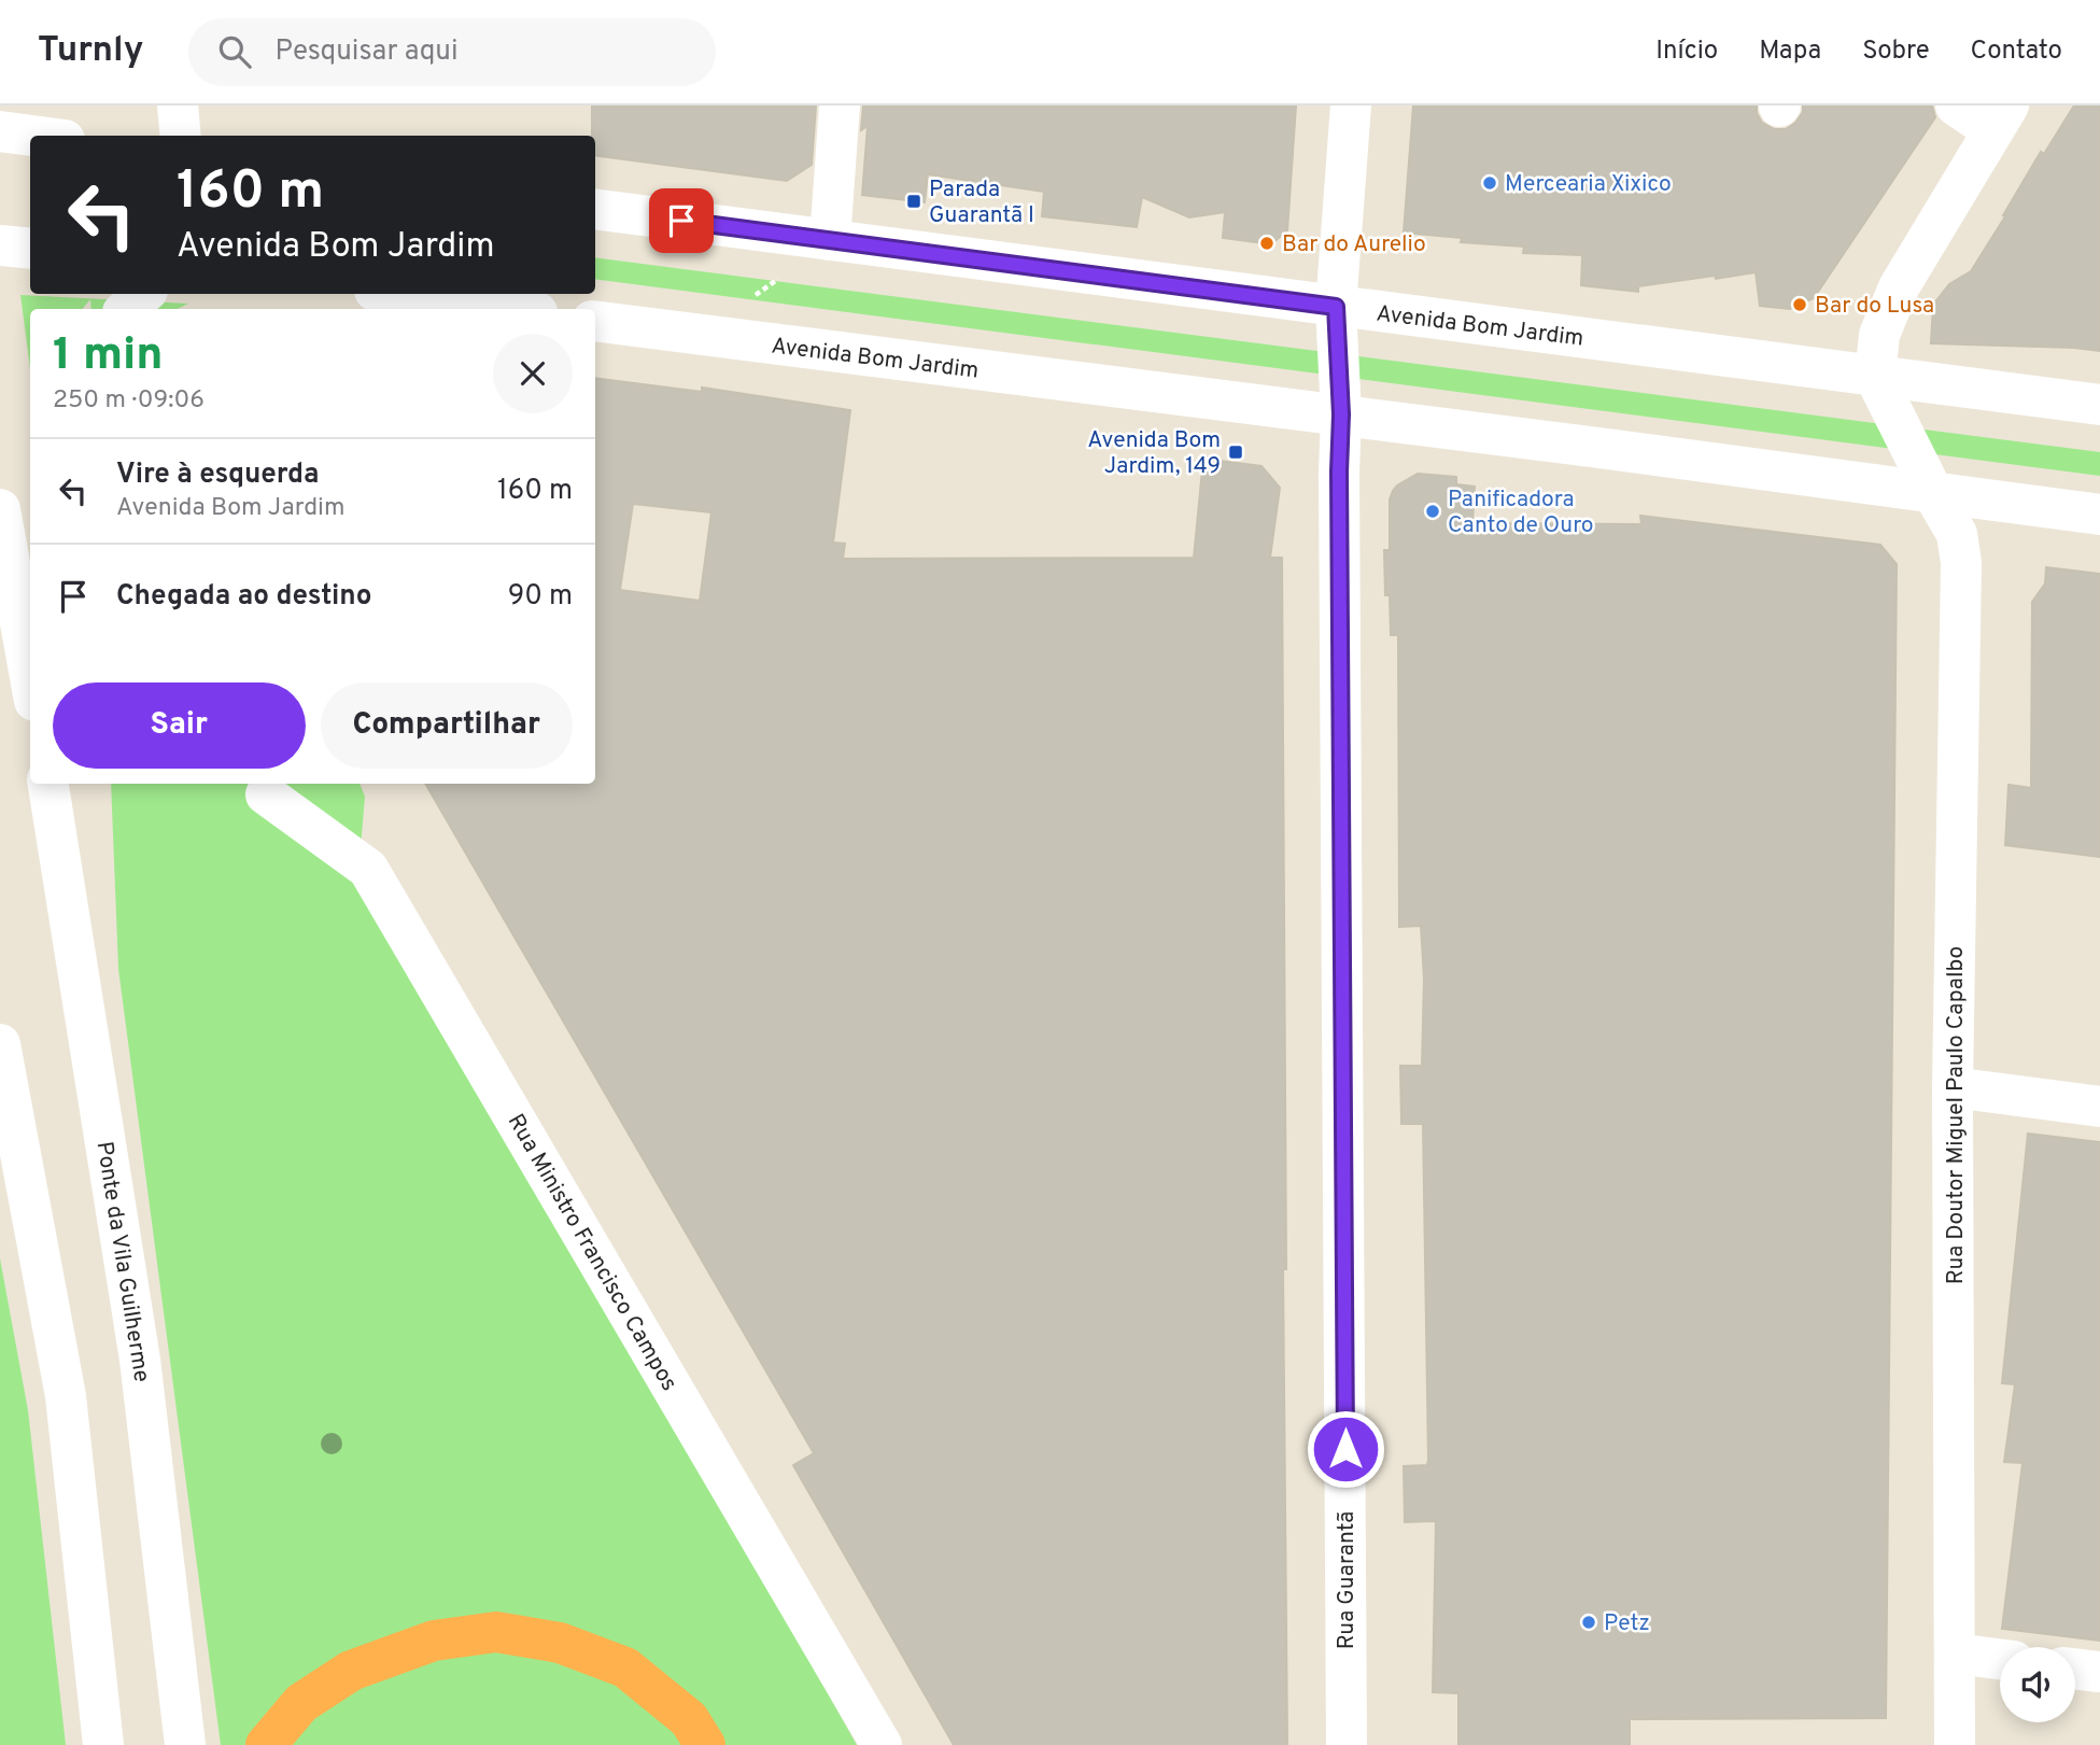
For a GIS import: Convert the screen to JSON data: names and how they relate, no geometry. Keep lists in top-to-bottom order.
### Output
{
  "streets": {
    "main road": [
      "Avenida Bom Jardim",
      "Rua Doutor Miguel Paulo Capalbo",
      "Rua Ministro Francisco Campos",
      "Ponte da Vila Guilherme",
      "Rua Guarantã"
    ]
  },
  "crossings": [
    ["Avenida Bom Jardim", "Rua Doutor Miguel Paulo Capalbo"],
    ["Avenida Bom Jardim", "Rua Guarantã"]
  ],
  "places": {
    "other": [
      "Mercearia Xixico",
      "Bar do Aurelio",
      "Bar do Lusa",
      "Panificadora Canto de Ouro",
      "Petz"
    ],
    "transit": ["Parada Guarantã I", "Avenida Bom Jardim, 149"]
  },
  "page": {
    "header": "Turnly",
    "search": "Pesquisar aqui",
    "nav": [
      "Início",
      "Mapa",
      "Sobre",
      "Contato"
    ],
    "turn": ["160 m", "Avenida Bom Jardim"],
    "heading": ["1 min", "250 m · 09:06"],
    "list": [
      {
        "name": "Vire à esquerda",
        "note": "Avenida Bom Jardim",
        "value": "160 m"
      },
      {
        "name": "Chegada ao destino",
        "value": "90 m"
      }
    ],
    "buttons": ["Sair", "Compartilhar"]
  }
}
